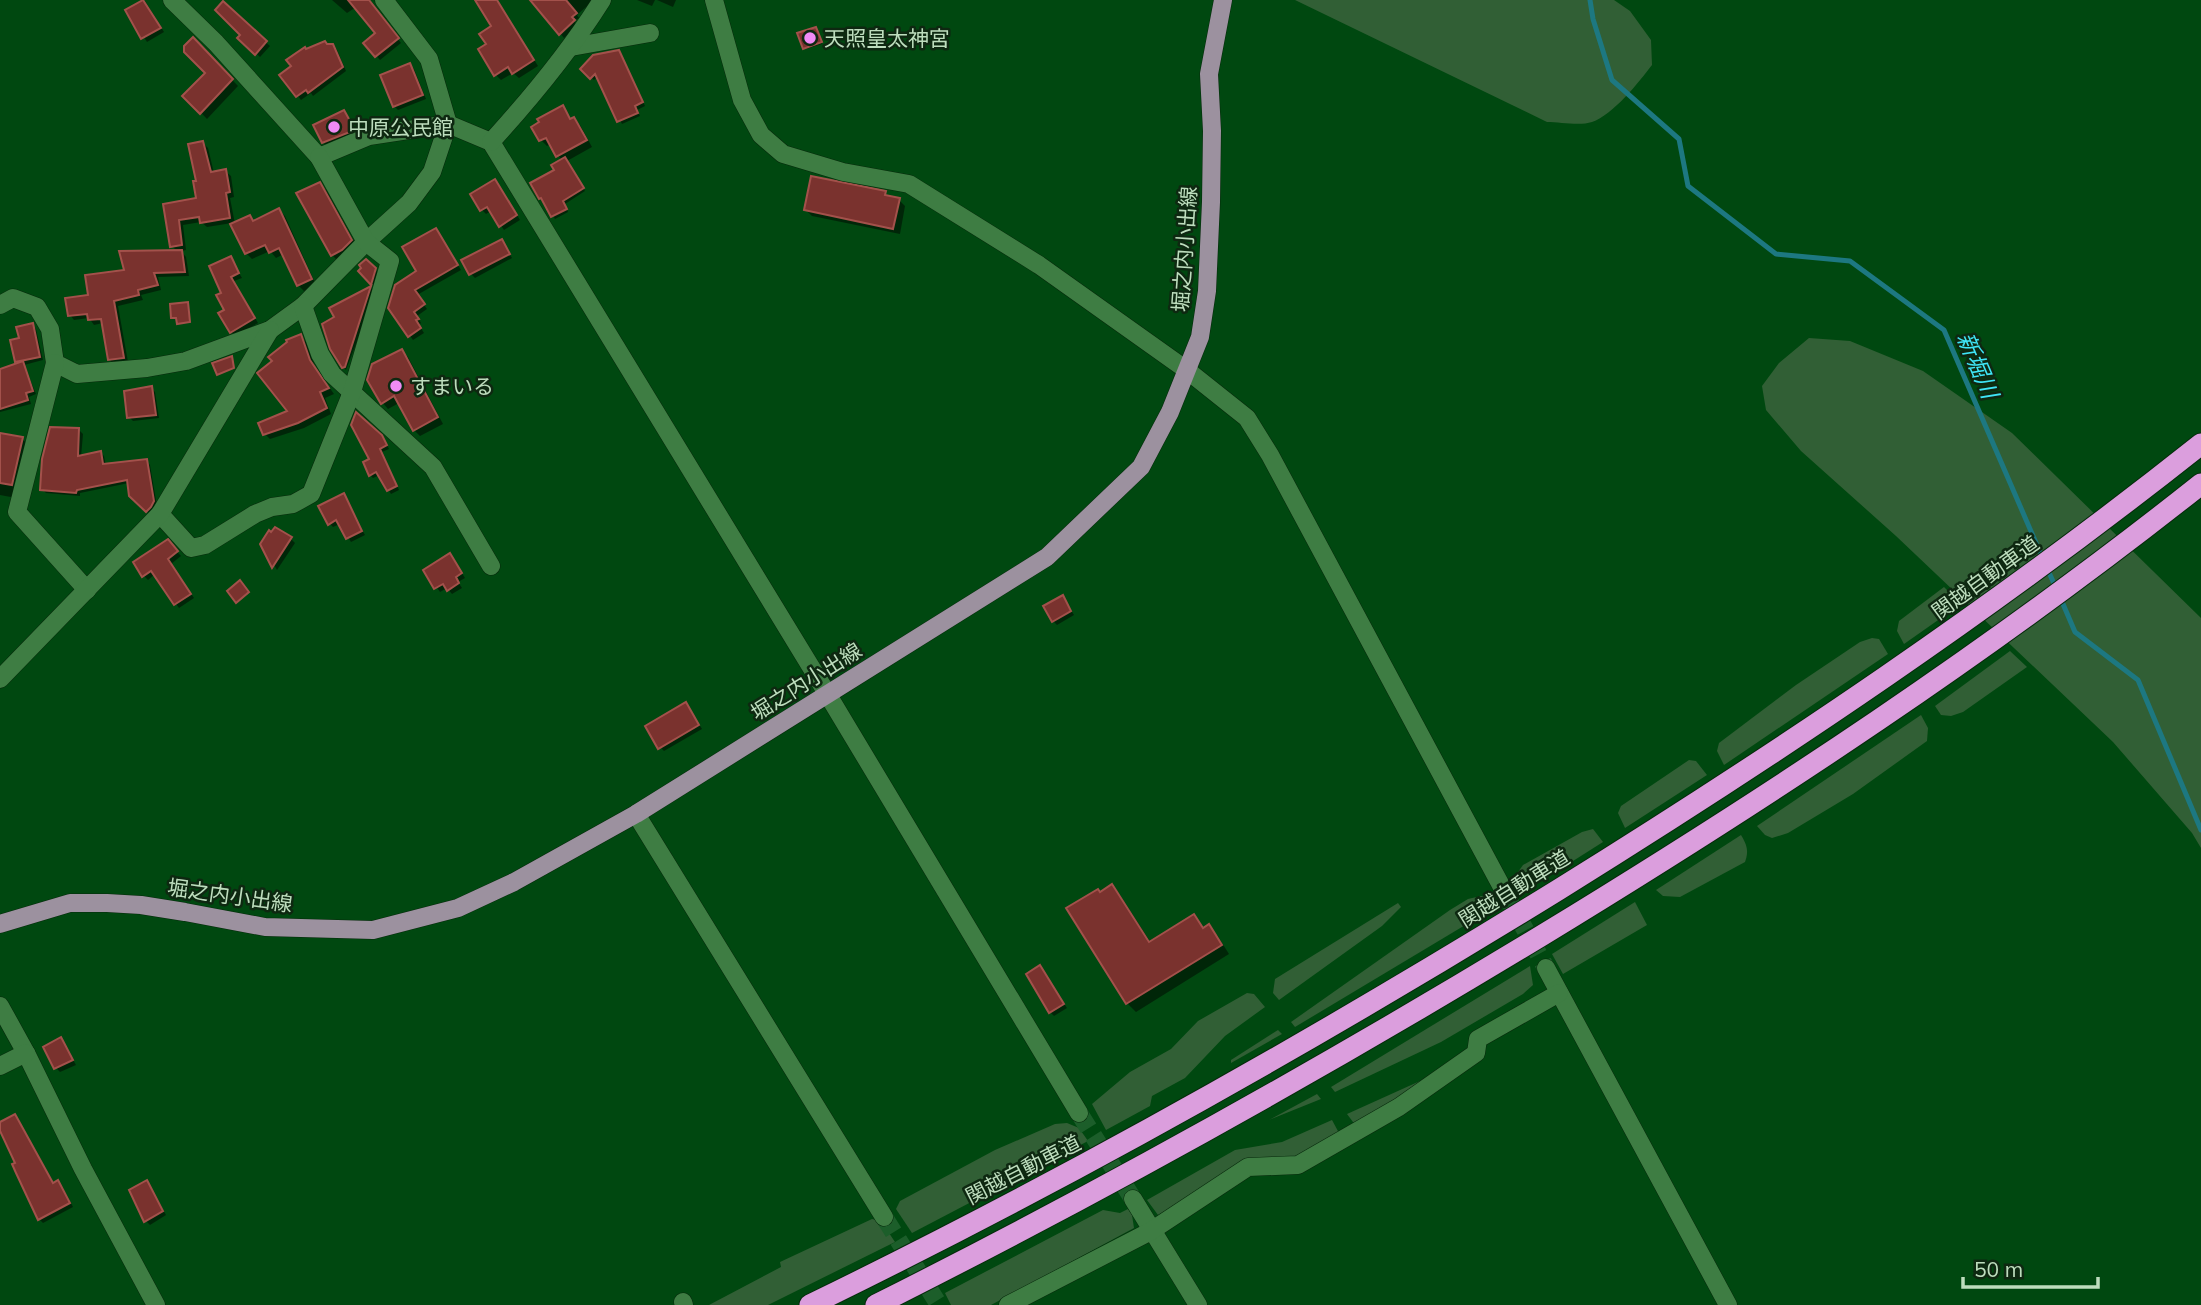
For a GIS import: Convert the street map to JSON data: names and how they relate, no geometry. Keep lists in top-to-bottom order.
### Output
{
  "streets": {
    "highway": ["関越自動車道"],
    "main road": ["堀之内小出線"]
  },
  "water": ["新堀川"],
  "places": ["天照皇太神宮", "中原公民館", "すまいる"],
  "scale_bar": "50 m"
}
